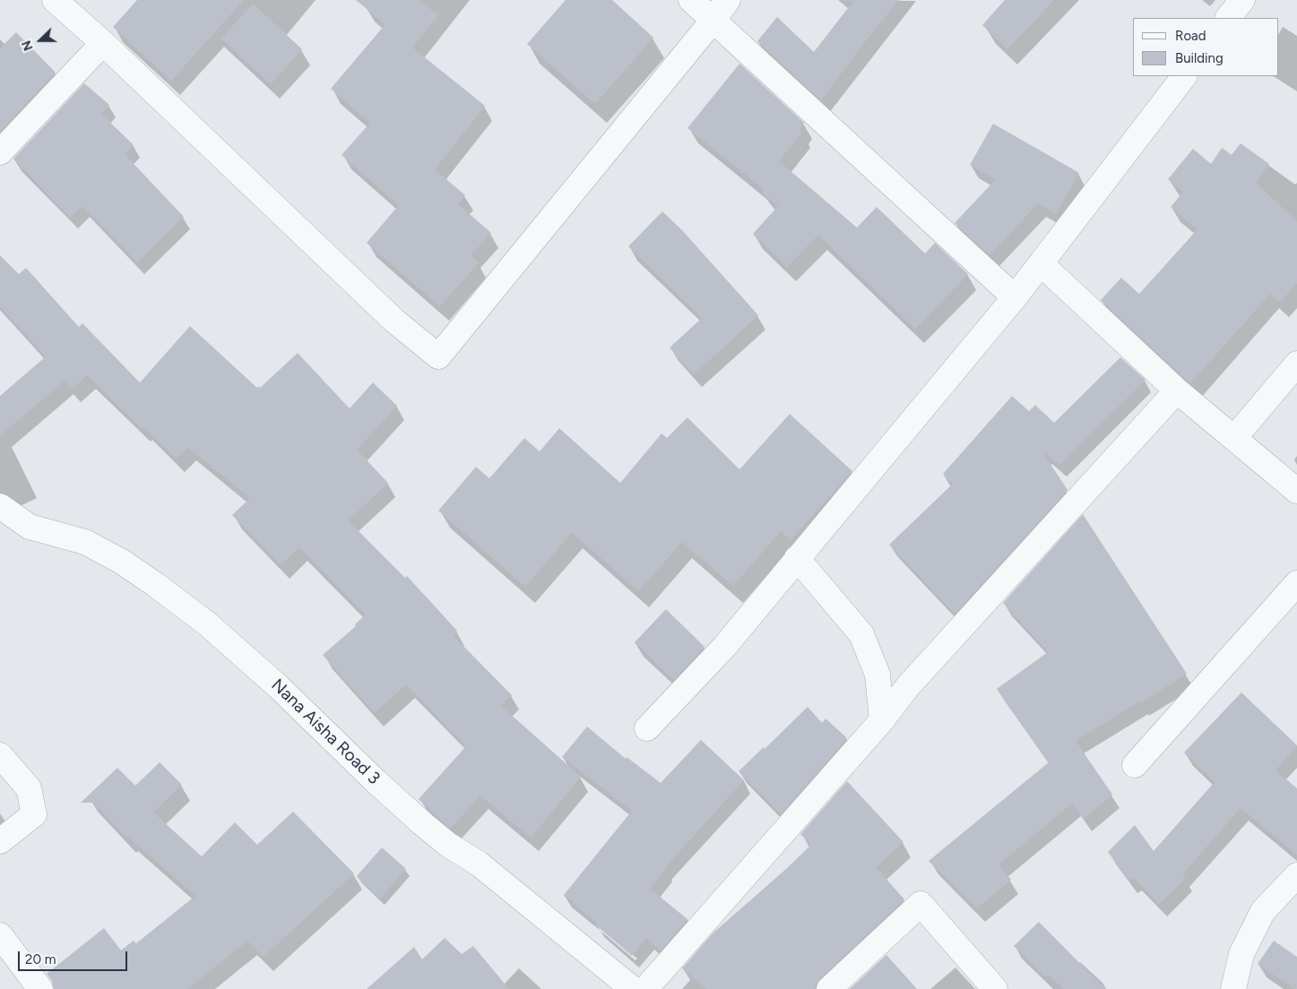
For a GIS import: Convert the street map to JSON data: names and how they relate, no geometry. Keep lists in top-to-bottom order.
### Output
{
  "streets": {
    "street": ["Nana Aisha Road 3"]
  },
  "legend": ["Road", "Building"],
  "scale_bar": "20 m",
  "north": "left"
}
